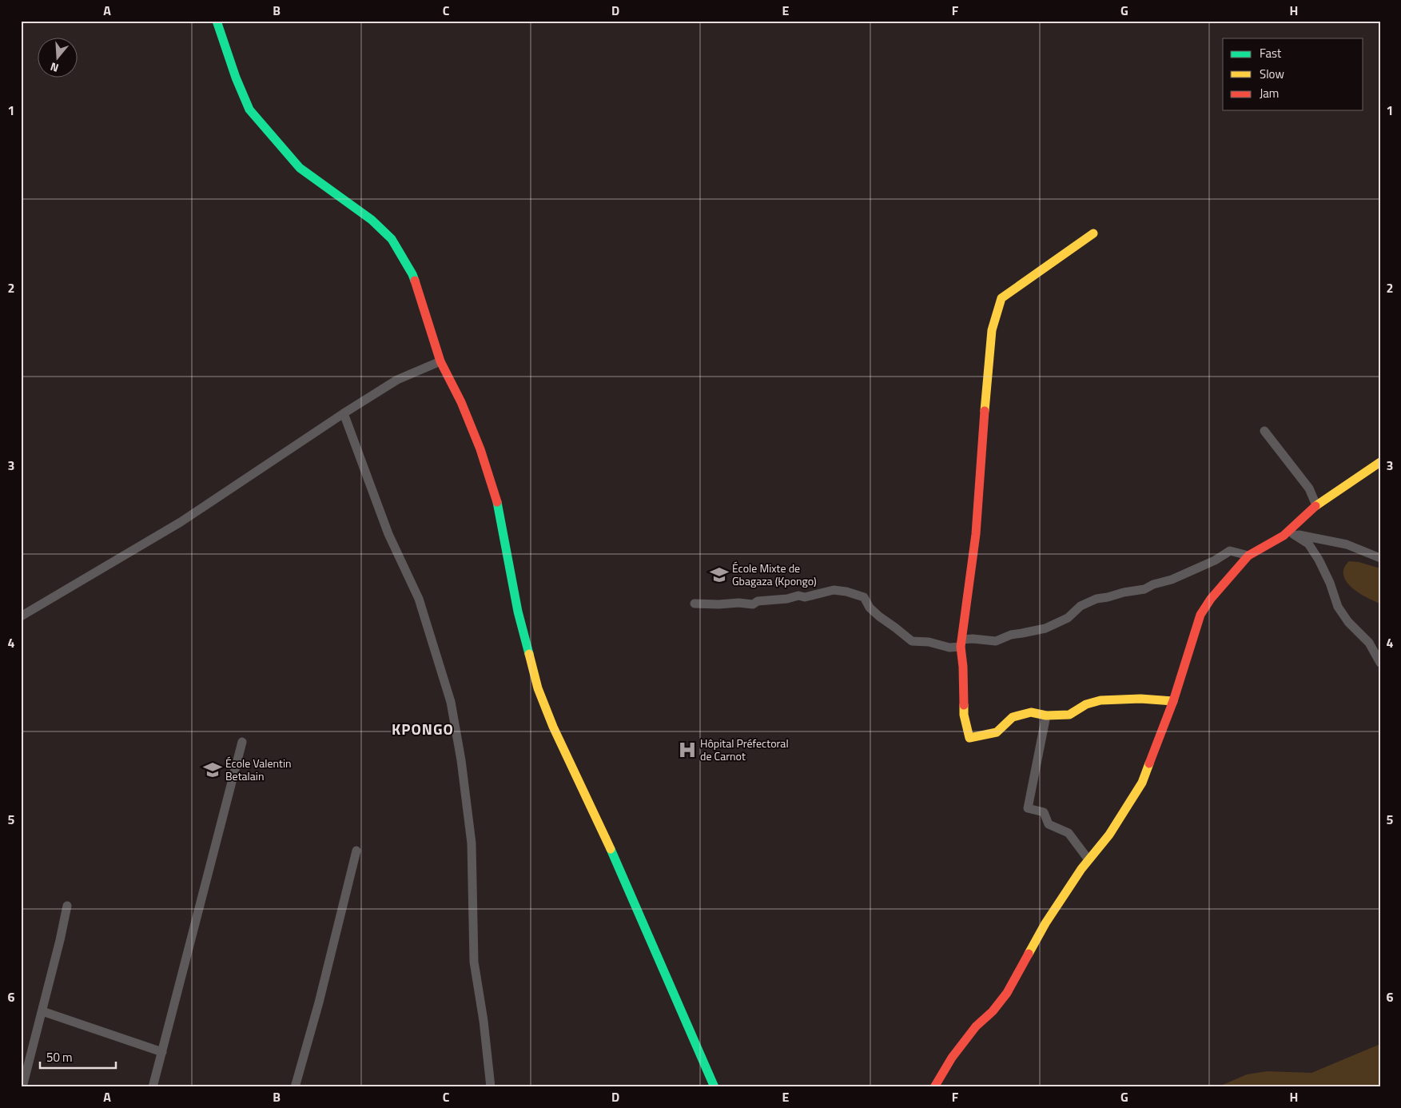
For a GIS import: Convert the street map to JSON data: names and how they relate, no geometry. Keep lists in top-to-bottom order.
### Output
{
  "districts": ["KPONGO"],
  "places": {
    "school or university": ["École Mixte de Gbagaza (Kpongo)", "École Valentin Betalain"],
    "hospital": ["Hôpital Préfectoral de Carnot"]
  },
  "legend": ["Fast", "Slow", "Jam"],
  "scale_bar": "50 m",
  "north": "bottom",
  "grid": {
    "columns": [
      "A",
      "B",
      "C",
      "D",
      "E",
      "F",
      "G",
      "H"
    ],
    "rows": [
      "1",
      "2",
      "3",
      "4",
      "5",
      "6"
    ]
  }
}
